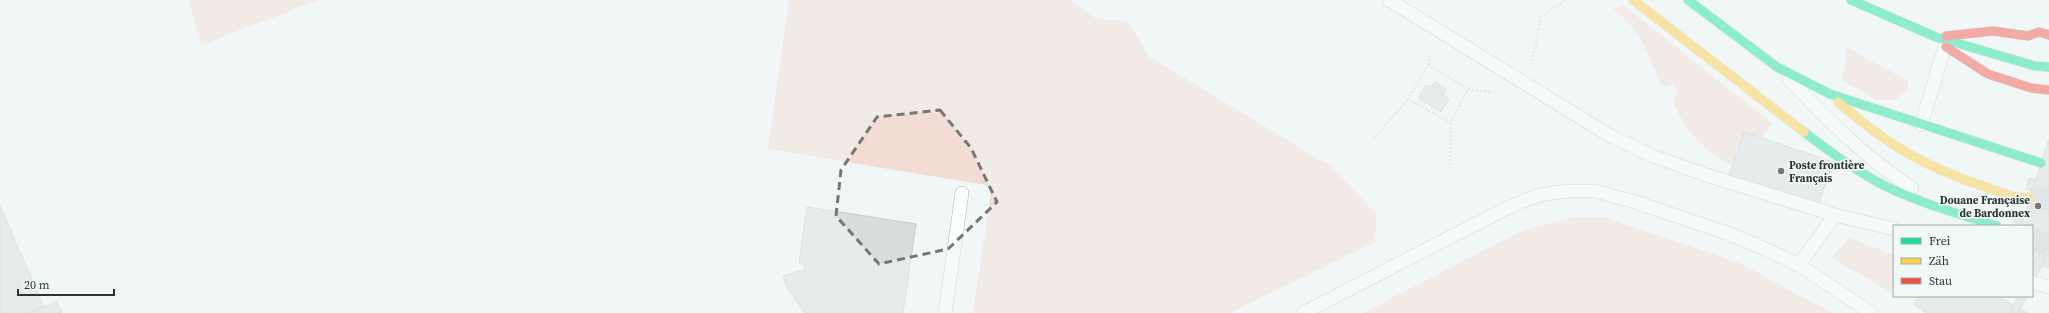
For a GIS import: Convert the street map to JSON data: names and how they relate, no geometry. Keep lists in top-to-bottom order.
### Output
{
  "places": ["Poste frontière Français", "Douane Française de Bardonnex"],
  "legend": ["Frei", "Zäh", "Stau"],
  "scale_bar": "20 m"
}
